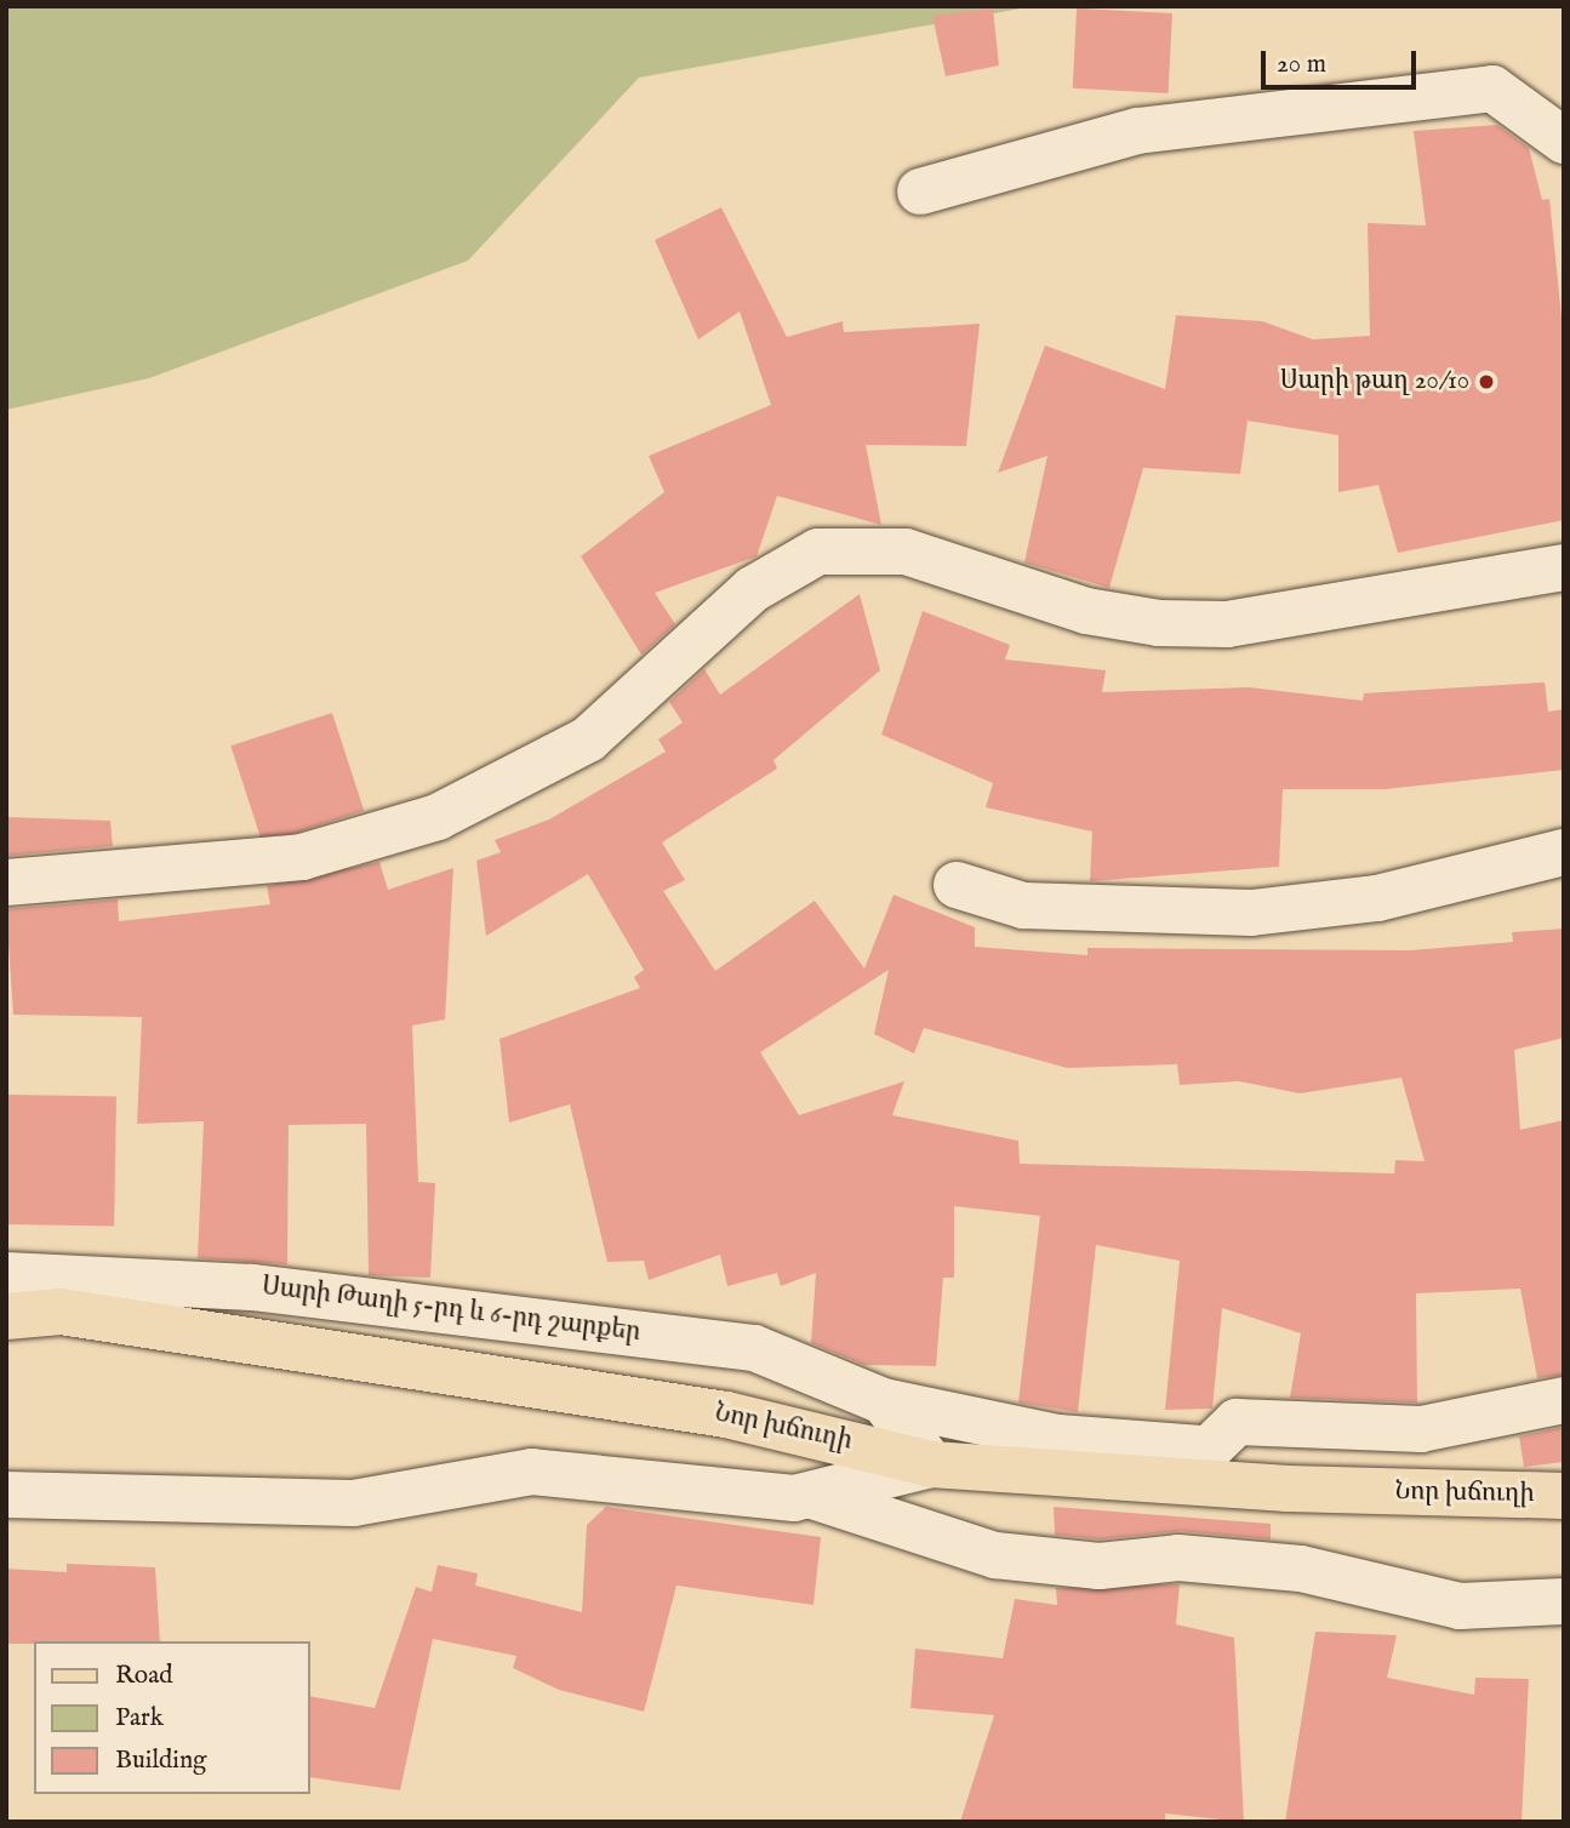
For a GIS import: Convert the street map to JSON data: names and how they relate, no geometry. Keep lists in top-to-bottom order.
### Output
{
  "streets": {
    "main road": ["Նոր խճուղի"],
    "street": ["Սարի Թաղի 5-րդ և 6-րդ շարքեր"]
  },
  "crossings": [
    ["Սարի Թաղի 5-րդ և 6-րդ շարքեր", "Նոր խճուղի"]
  ],
  "places": ["Սարի թաղ 20/10"],
  "legend": ["Road", "Park", "Building"],
  "scale_bar": "20 m"
}
